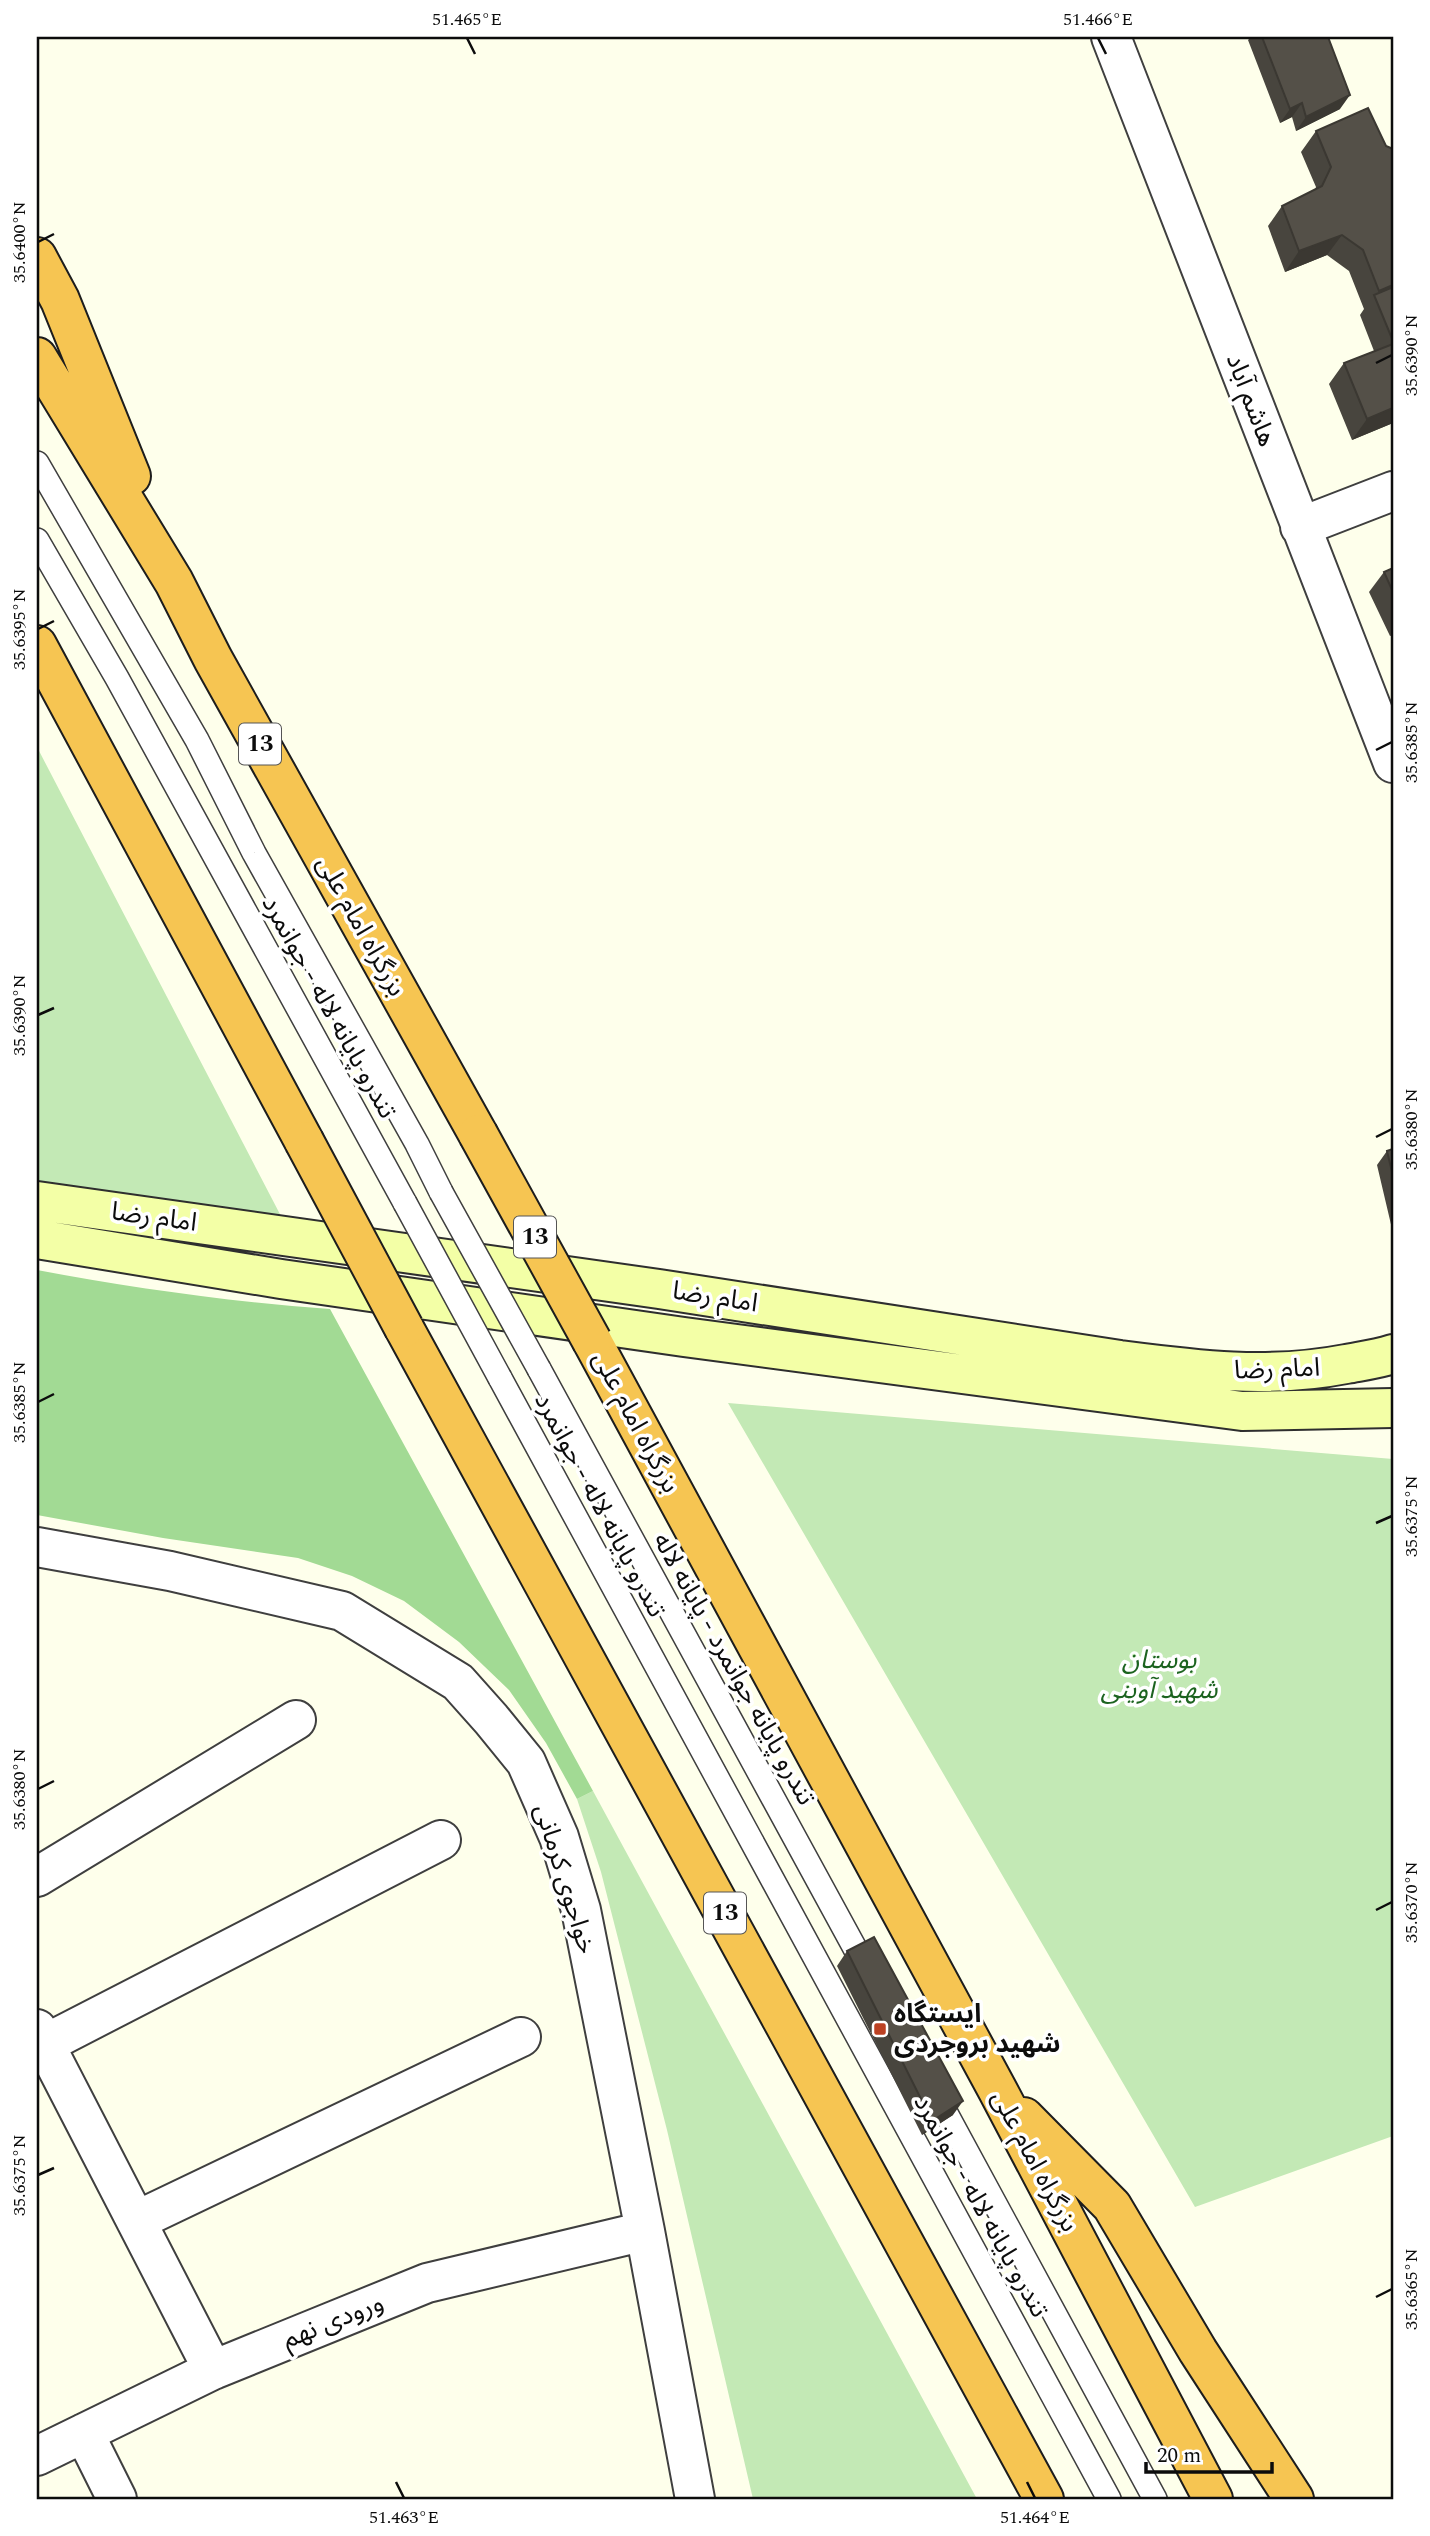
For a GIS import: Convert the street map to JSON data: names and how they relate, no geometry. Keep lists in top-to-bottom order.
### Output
{
  "streets": {
    "highway": ["13", "بزرگراه امام علی"],
    "main road": ["امام رضا"],
    "street": ["هاشم آباد", "خواجوی کرمانی", "ورودی نهم"],
    "lane": ["تندرو پایانه لاله - جوانمرد", "تندرو پایانه جوانمرد - پایانه لاله"]
  },
  "crossings": [
    ["خواجوی کرمانی", "ورودی نهم"]
  ],
  "parks": ["بوستان شهید آوینی"],
  "places": {
    "transit": ["ایستگاه شهید بروجردی"]
  },
  "scale_bar": "20 m",
  "coordinates": [
    "51.465°E",
    "51.466°E",
    "35.6400°N",
    "35.6390°N",
    "35.6395°N",
    "35.6385°N",
    "35.6380°N",
    "35.6375°N",
    "35.6370°N",
    "35.6365°N",
    "51.463°E",
    "51.464°E"
  ]
}
